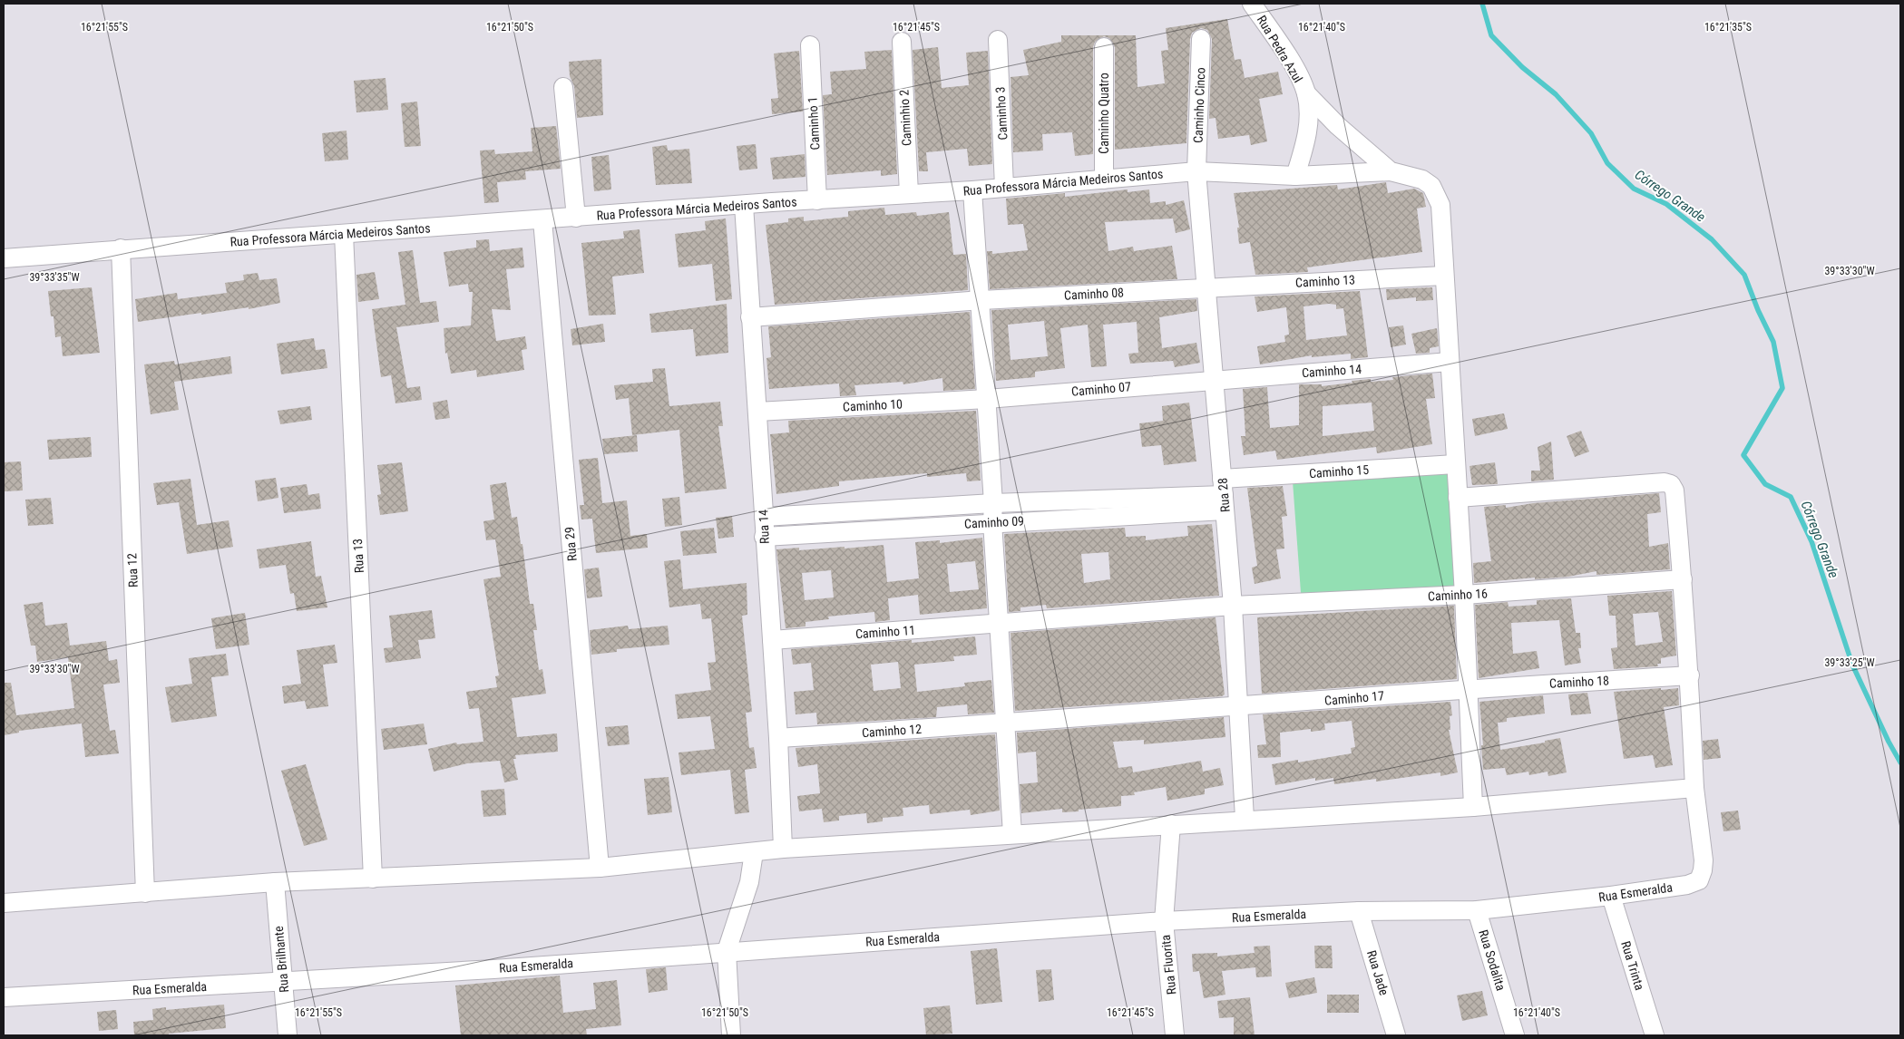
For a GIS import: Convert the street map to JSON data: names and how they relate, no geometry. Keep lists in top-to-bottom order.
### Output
{
  "streets": {
    "street": [
      "Rua Pedra Azul",
      "Caminho Cinco",
      "Caminho 3",
      "Caminho Quatro",
      "Caminhio 2",
      "Caminho 1",
      "Rua Professora Márcia Medeiros Santos",
      "Caminho 13",
      "Caminho 08",
      "Caminho 14",
      "Caminho 07",
      "Caminho 10",
      "Caminho 15",
      "Rua 28",
      "Caminho 09",
      "Rua 14",
      "Rua 29",
      "Rua 13",
      "Rua 12",
      "Caminho 16",
      "Caminho 11",
      "Caminho 18",
      "Caminho 17",
      "Caminho 12",
      "Rua Esmeralda",
      "Rua Brilhante",
      "Rua Sodalita",
      "Rua Fluorita",
      "Rua Trinta",
      "Rua Jade"
    ]
  },
  "crossings": [
    ["Rua Pedra Azul", "Rua Professora Márcia Medeiros Santos"],
    ["Caminho Cinco", "Rua Professora Márcia Medeiros Santos"],
    ["Caminho Cinco", "Rua 28"],
    ["Caminho 3", "Rua Professora Márcia Medeiros Santos"],
    ["Caminho Quatro", "Rua Professora Márcia Medeiros Santos"],
    ["Caminhio 2", "Rua Professora Márcia Medeiros Santos"],
    ["Caminho 1", "Rua Professora Márcia Medeiros Santos"],
    ["Rua Professora Márcia Medeiros Santos", "Rua 28"],
    ["Rua Professora Márcia Medeiros Santos", "Rua 14"],
    ["Rua Professora Márcia Medeiros Santos", "Rua 29"],
    ["Rua Professora Márcia Medeiros Santos", "Rua 13"],
    ["Rua Professora Márcia Medeiros Santos", "Rua 12"],
    ["Caminho 13", "Caminho 08"],
    ["Caminho 13", "Rua 28"],
    ["Caminho 08", "Rua 28"],
    ["Caminho 14", "Caminho 07"],
    ["Caminho 14", "Rua 28"],
    ["Caminho 07", "Caminho 10"],
    ["Caminho 07", "Rua 28"],
    ["Caminho 10", "Rua 14"],
    ["Caminho 15", "Rua 28"],
    ["Caminho 15", "Caminho 09"],
    ["Rua 28", "Caminho 09"],
    ["Rua 28", "Caminho 16"],
    ["Rua 28", "Caminho 17"],
    ["Caminho 09", "Rua 14"],
    ["Rua 14", "Caminho 11"],
    ["Rua 14", "Caminho 12"],
    ["Caminho 16", "Caminho 11"],
    ["Caminho 18", "Caminho 17"],
    ["Caminho 17", "Caminho 12"],
    ["Rua Esmeralda", "Rua Brilhante"],
    ["Rua Esmeralda", "Rua Sodalita"],
    ["Rua Esmeralda", "Rua Fluorita"],
    ["Rua Esmeralda", "Rua Trinta"],
    ["Rua Esmeralda", "Rua Jade"]
  ],
  "water": ["Córrego Grande"],
  "coordinates": [
    "16°21'55\"S",
    "16°21'50\"S",
    "16°21'45\"S",
    "16°21'40\"S",
    "16°21'35\"S",
    "39°33'30\"W",
    "39°33'35\"W",
    "39°33'25\"W"
  ]
}
